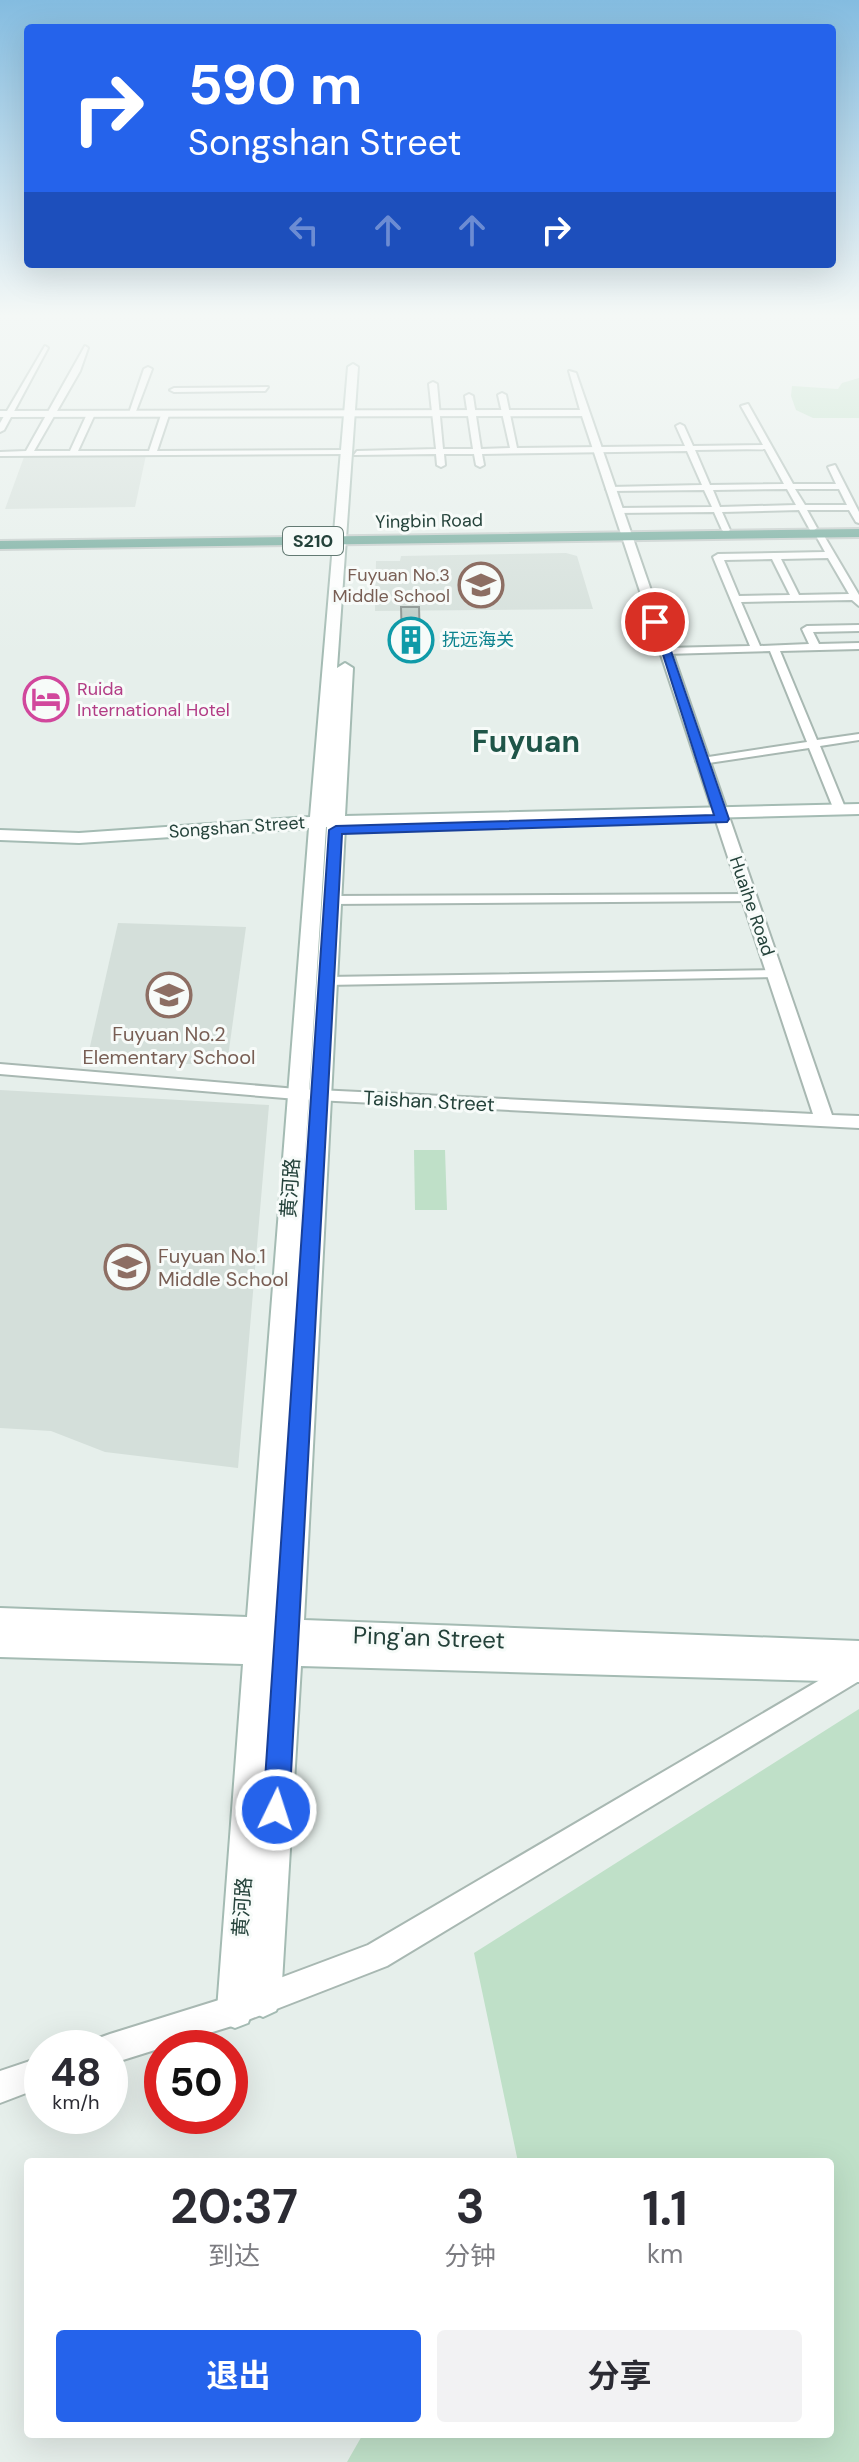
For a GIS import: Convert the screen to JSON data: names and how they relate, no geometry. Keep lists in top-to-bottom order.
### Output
{
  "streets": {
    "main road": [
      "Yingbin Road",
      "S210",
      "Songshan Street",
      "黄河路",
      "Ping'an Street"
    ],
    "street": ["Huaihe Road", "Taishan Street"]
  },
  "crossings": [
    ["Yingbin Road", "Huaihe Road"],
    ["Yingbin Road", "黄河路"],
    ["Songshan Street", "Huaihe Road"],
    ["Songshan Street", "黄河路"],
    ["Huaihe Road", "Taishan Street"],
    ["Taishan Street", "黄河路"],
    ["黄河路", "Ping'an Street"]
  ],
  "districts": ["Fuyuan"],
  "places": {
    "school or university": ["Fuyuan No.3 Middle School", "Fuyuan No.2 Elementary School", "Fuyuan No.1 Middle School"],
    "building": ["抚远海关"],
    "hotel": ["Ruida International Hotel"]
  },
  "page": {
    "turn": ["590 m", "Songshan Street"],
    "speed": "48 km/h",
    "limit": "50",
    "eta": [
      "20:37",
      "到达",
      "3",
      "分钟",
      "1.1",
      "km"
    ],
    "buttons": ["退出", "分享"]
  }
}
